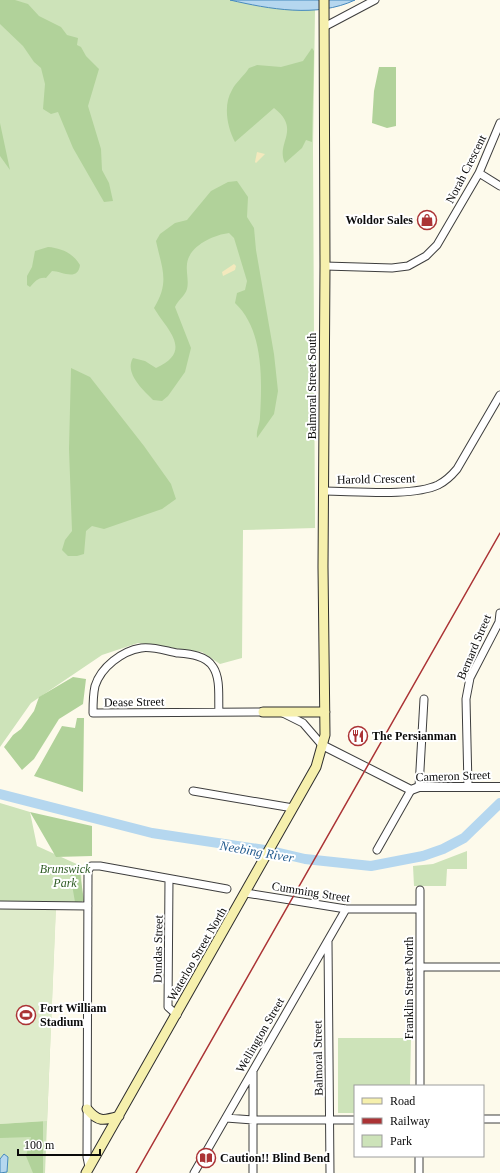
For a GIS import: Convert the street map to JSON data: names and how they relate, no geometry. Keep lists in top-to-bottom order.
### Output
{
  "streets": {
    "main road": ["Balmoral Street South", "Waterloo Street North"],
    "street": [
      "Norah Crescent",
      "Harold Crescent",
      "Bernard Street",
      "Dease Street",
      "Cameron Street",
      "Cumming Street",
      "Dundas Street",
      "Franklin Street North",
      "Wellington Street",
      "Balmoral Street"
    ]
  },
  "crossings": [
    ["Norah Crescent", "Balmoral Street South"],
    ["Balmoral Street South", "Harold Crescent"],
    ["Balmoral Street South", "Dease Street"],
    ["Balmoral Street South", "Cameron Street"],
    ["Balmoral Street South", "Waterloo Street North"],
    ["Bernard Street", "Cameron Street"],
    ["Dease Street", "Cameron Street"],
    ["Dease Street", "Waterloo Street North"],
    ["Cameron Street", "Waterloo Street North"],
    ["Cumming Street", "Waterloo Street North"],
    ["Cumming Street", "Franklin Street North"],
    ["Cumming Street", "Wellington Street"],
    ["Dundas Street", "Waterloo Street North"],
    ["Wellington Street", "Balmoral Street"]
  ],
  "water": ["Neebing River"],
  "parks": ["Brunswick Park"],
  "places": {
    "shop": ["Woldor Sales"],
    "restaurant": ["The Persianman"],
    "sports": ["Fort William Stadium"],
    "library": ["Caution!! Blind Bend"]
  },
  "legend": ["Road", "Railway", "Park"],
  "scale_bar": "100 m"
}
